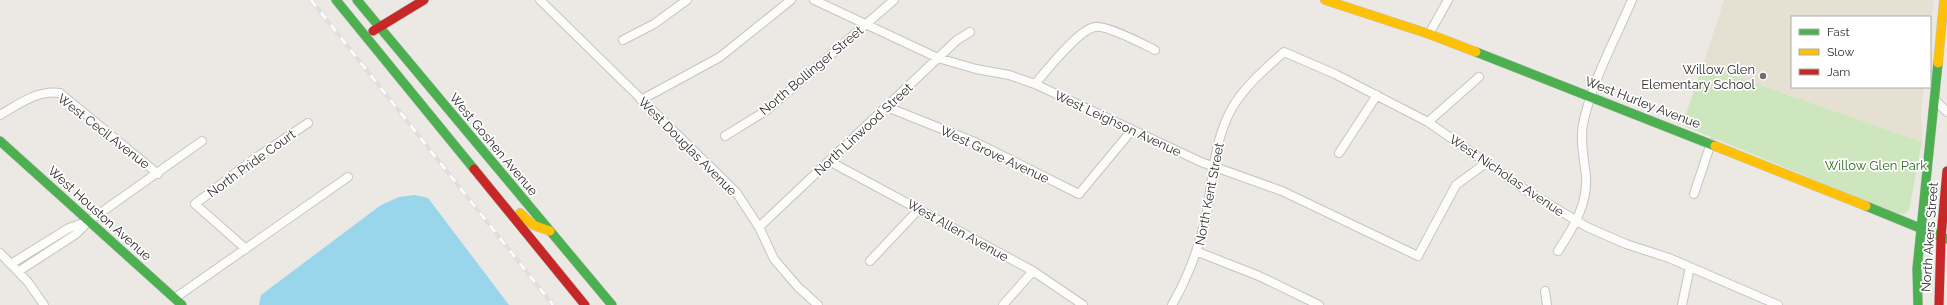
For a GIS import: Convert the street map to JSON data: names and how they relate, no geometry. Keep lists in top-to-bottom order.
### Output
{
  "streets": {
    "main road": [
      "West Hurley Avenue",
      "West Goshen Avenue",
      "West Houston Avenue",
      "North Akers Street"
    ],
    "street": [
      "North Bollinger Street",
      "West Leighson Avenue",
      "North Linwood Street",
      "West Cecil Avenue",
      "West Douglas Avenue",
      "West Grove Avenue",
      "North Pride Court",
      "West Nicholas Avenue",
      "North Kent Street",
      "West Allen Avenue"
    ]
  },
  "crossings": [
    ["North Bollinger Street", "West Leighson Avenue"],
    ["West Hurley Avenue", "North Akers Street"],
    ["West Leighson Avenue", "North Linwood Street"],
    ["West Leighson Avenue", "West Grove Avenue"],
    ["West Leighson Avenue", "West Nicholas Avenue"],
    ["West Leighson Avenue", "North Kent Street"],
    ["North Linwood Street", "West Douglas Avenue"],
    ["North Linwood Street", "West Grove Avenue"],
    ["North Linwood Street", "West Allen Avenue"],
    ["West Nicholas Avenue", "North Kent Street"]
  ],
  "parks": ["Willow Glen Park"],
  "places": ["Willow Glen Elementary School"],
  "legend": ["Fast", "Slow", "Jam"]
}
